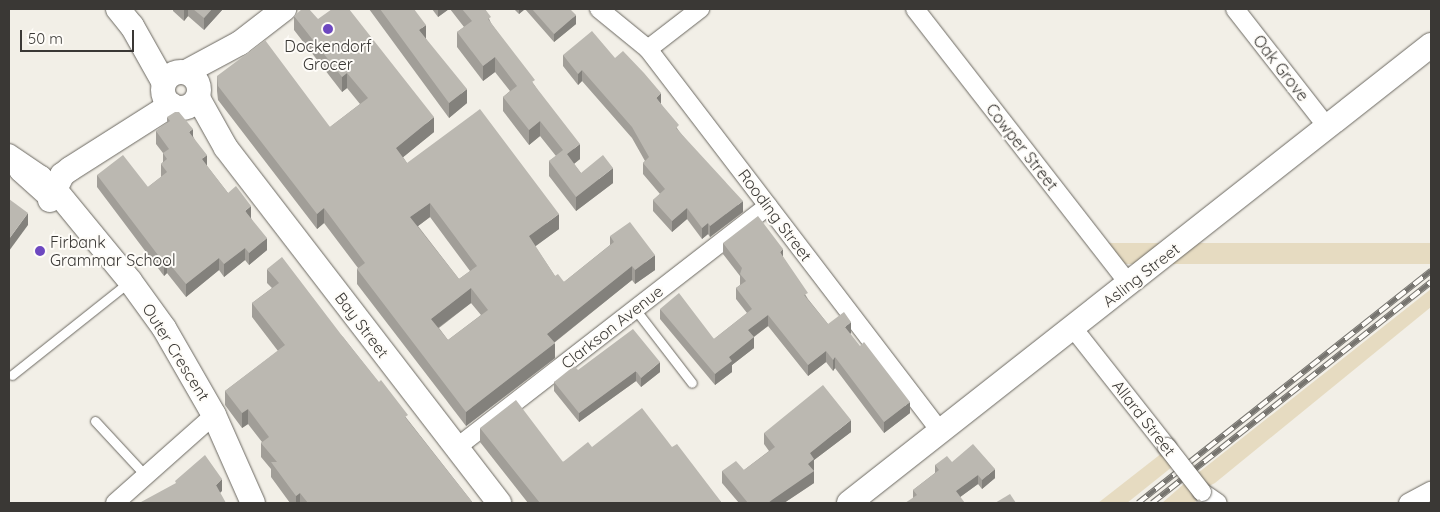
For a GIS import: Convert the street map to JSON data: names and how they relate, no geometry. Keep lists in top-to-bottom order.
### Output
{
  "streets": {
    "street": [
      "Oak Grove",
      "Cowper Street",
      "Rooding Street",
      "Asling Street",
      "Bay Street",
      "Clarkson Avenue",
      "Outer Crescent",
      "Allard Street"
    ]
  },
  "crossings": [
    ["Oak Grove", "Asling Street"],
    ["Cowper Street", "Asling Street"],
    ["Rooding Street", "Asling Street"],
    ["Rooding Street", "Clarkson Avenue"],
    ["Asling Street", "Allard Street"],
    ["Bay Street", "Clarkson Avenue"]
  ],
  "places": ["Dockendorf Grocer", "Firbank Grammar School"],
  "scale_bar": "50 m"
}
